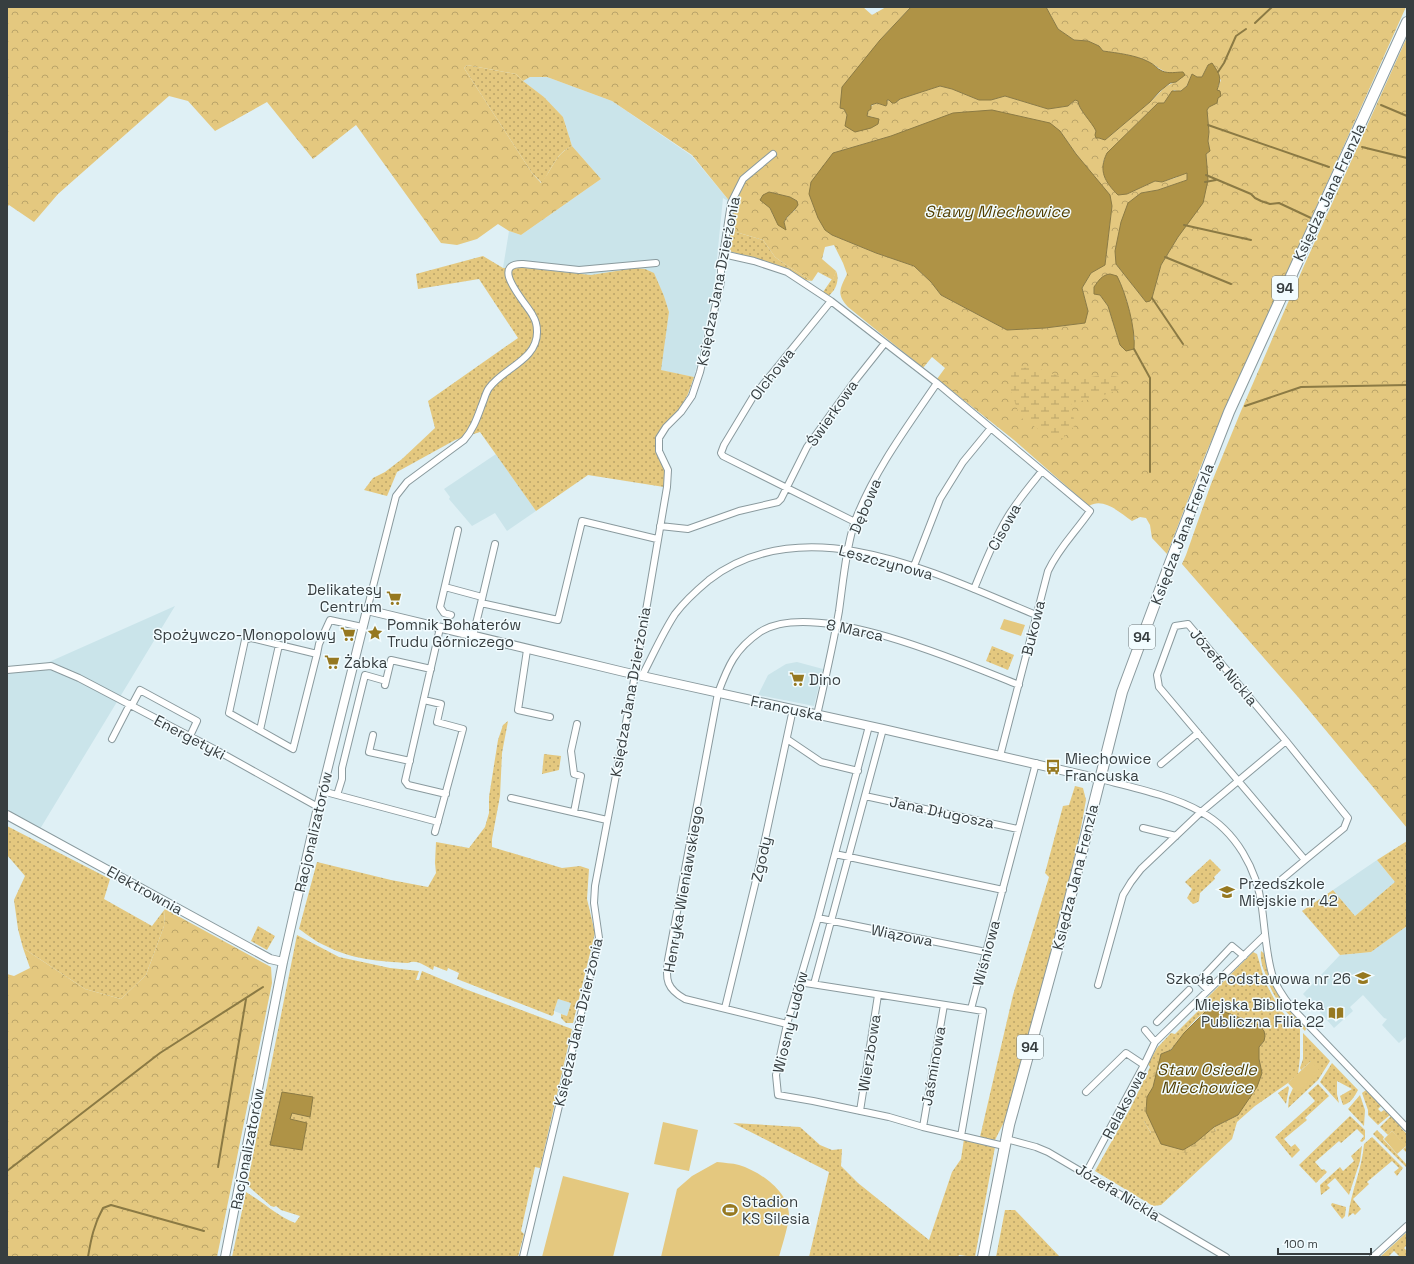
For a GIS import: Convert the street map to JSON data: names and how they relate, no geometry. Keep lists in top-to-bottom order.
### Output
{
  "streets": {
    "main road": ["Księdza Jana Frenzla", "94"],
    "street": [
      "Księdza Jana Dzierżonia",
      "Olchowa",
      "Świerkowa",
      "Dębowa",
      "Cisowa",
      "Leszczynowa",
      "Bukowa",
      "8 Marca",
      "Józefa Nickla",
      "Francuska",
      "Energetyki",
      "Jana Długosza",
      "Racjonalizatorów",
      "Zgody",
      "Henryka Wieniawskiego",
      "Elektrownia",
      "Wiązowa",
      "Wiśniowa",
      "Wiosny Ludów",
      "Wierzbowa",
      "Jaśminowa",
      "Relaksowa"
    ]
  },
  "crossings": [
    ["Księdza Jana Frenzla", "Józefa Nickla"],
    ["Księdza Jana Frenzla", "Francuska"],
    ["Księdza Jana Frenzla", "Wiosny Ludów"],
    ["Księdza Jana Dzierżonia", "Świerkowa"],
    ["Księdza Jana Dzierżonia", "Leszczynowa"],
    ["Księdza Jana Dzierżonia", "Francuska"],
    ["Olchowa", "Świerkowa"],
    ["Dębowa", "Leszczynowa"],
    ["Dębowa", "8 Marca"],
    ["Dębowa", "Francuska"],
    ["Cisowa", "Leszczynowa"],
    ["Cisowa", "Bukowa"],
    ["Leszczynowa", "Bukowa"],
    ["Leszczynowa", "Francuska"],
    ["Bukowa", "8 Marca"],
    ["Bukowa", "Francuska"],
    ["8 Marca", "Francuska"],
    ["8 Marca", "Henryka Wieniawskiego"],
    ["Józefa Nickla", "Wiosny Ludów"],
    ["Józefa Nickla", "Relaksowa"],
    ["Francuska", "Racjonalizatorów"],
    ["Francuska", "Zgody"],
    ["Francuska", "Henryka Wieniawskiego"],
    ["Francuska", "Wiśniowa"],
    ["Francuska", "Wiosny Ludów"],
    ["Energetyki", "Racjonalizatorów"],
    ["Jana Długosza", "Wiśniowa"],
    ["Jana Długosza", "Wiosny Ludów"],
    ["Racjonalizatorów", "Elektrownia"],
    ["Zgody", "Henryka Wieniawskiego"],
    ["Henryka Wieniawskiego", "Wiosny Ludów"],
    ["Wiązowa", "Wiśniowa"],
    ["Wiązowa", "Wiosny Ludów"],
    ["Wiosny Ludów", "Wierzbowa"],
    ["Wiosny Ludów", "Jaśminowa"]
  ],
  "water": ["Stawy Miechowice", "Staw Osiedle Miechowice"],
  "places": {
    "supermarket": [
      "Delikatesy Centrum",
      "Spożywczo-Monopolowy",
      "Żabka",
      "Dino"
    ],
    "place": ["Pomnik Bohaterów Trudu Górniczego"],
    "bus stop": ["Miechowice Francuska"],
    "school or university": ["Przedszkole Miejskie nr 42", "Szkoła Podstawowa nr 26"],
    "library": ["Miejska Biblioteka Publiczna Filia 22"],
    "sports": ["Stadion KS Silesia"]
  },
  "scale_bar": "100 m"
}
